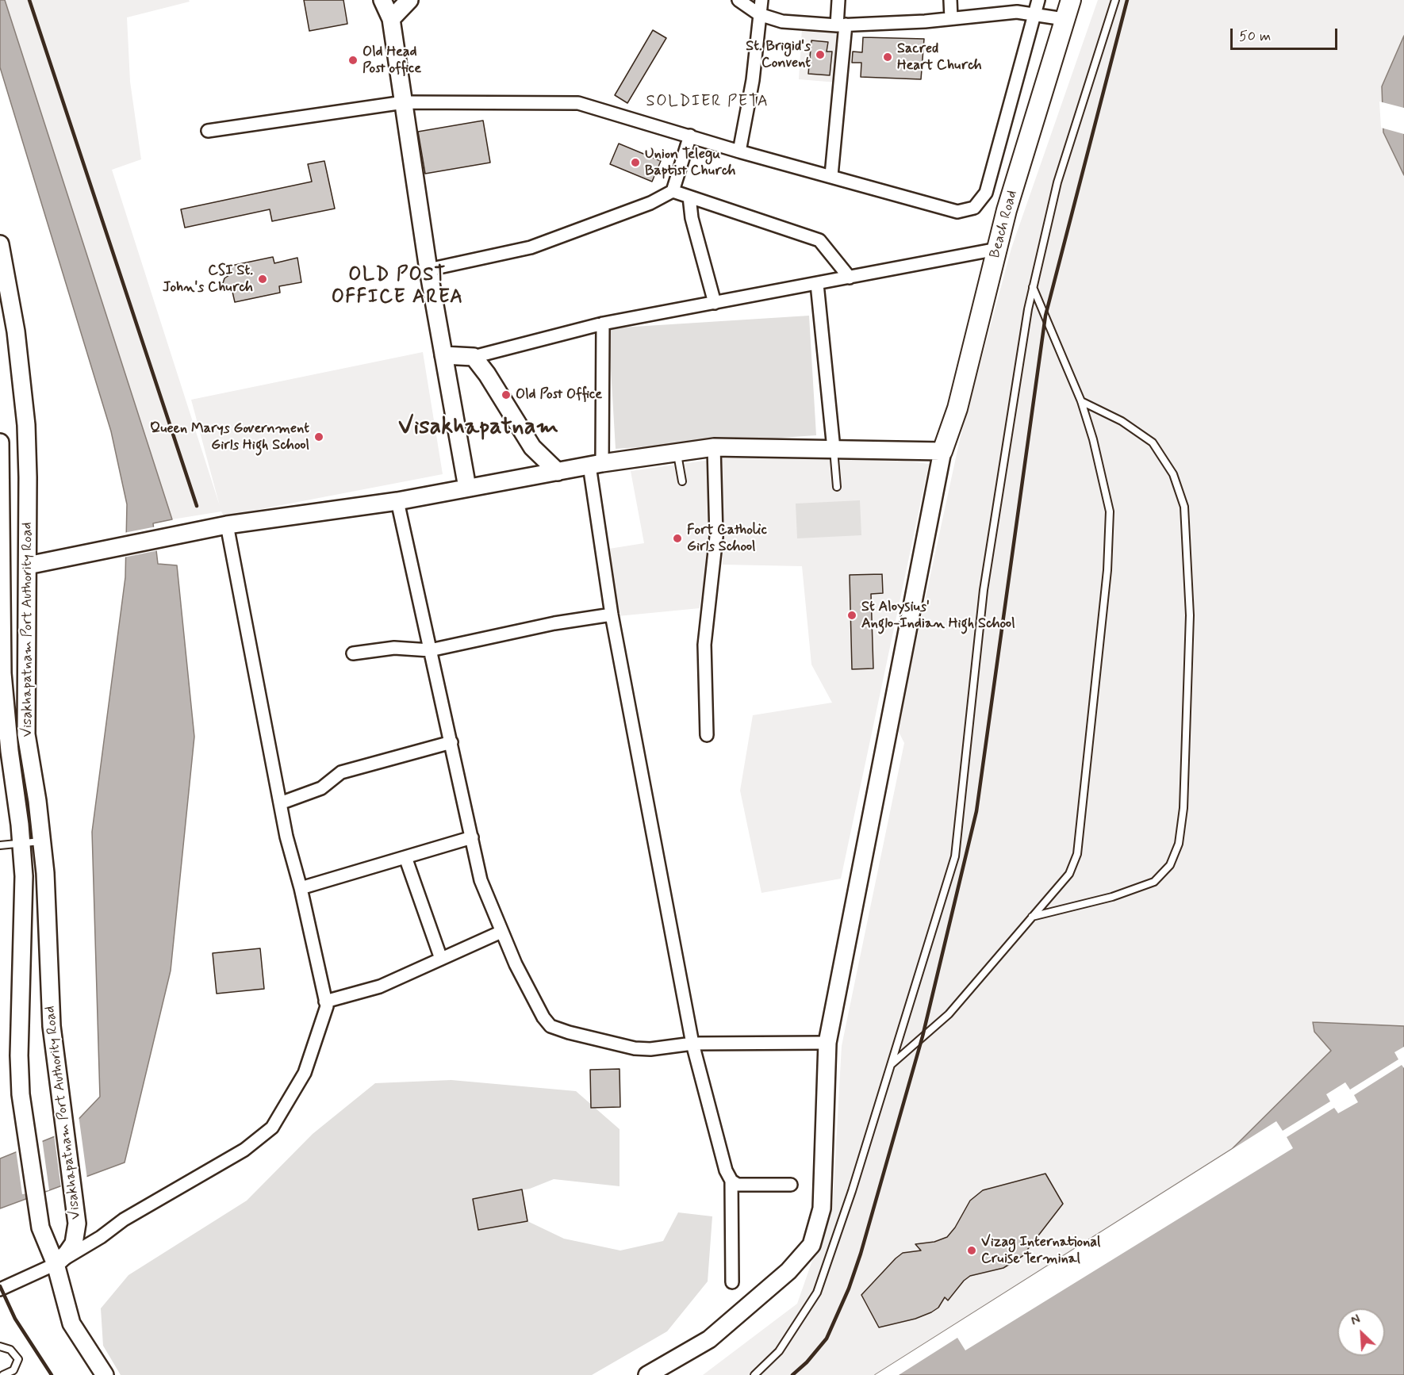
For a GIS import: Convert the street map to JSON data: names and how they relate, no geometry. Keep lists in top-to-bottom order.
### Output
{
  "streets": {
    "main road": ["Beach Road", "Visakhapatnam Port Authority Road"]
  },
  "districts": ["SOLDIER PETA", "OLD POST OFFICE AREA", "Visakhapatnam"],
  "places": [
    "St. Brigid's Convent",
    "Sacred Heart Church",
    "Old Head Post office",
    "Union Telegu Baptist Church",
    "CSI St. John's Church",
    "Old Post Office",
    "Queen Marys Government Girls High School",
    "Fort Catholic Girls School",
    "St Aloysius' Anglo-Indian High School",
    "Vizag International Cruise Terminal"
  ],
  "scale_bar": "50 m",
  "north": "top left"
}
